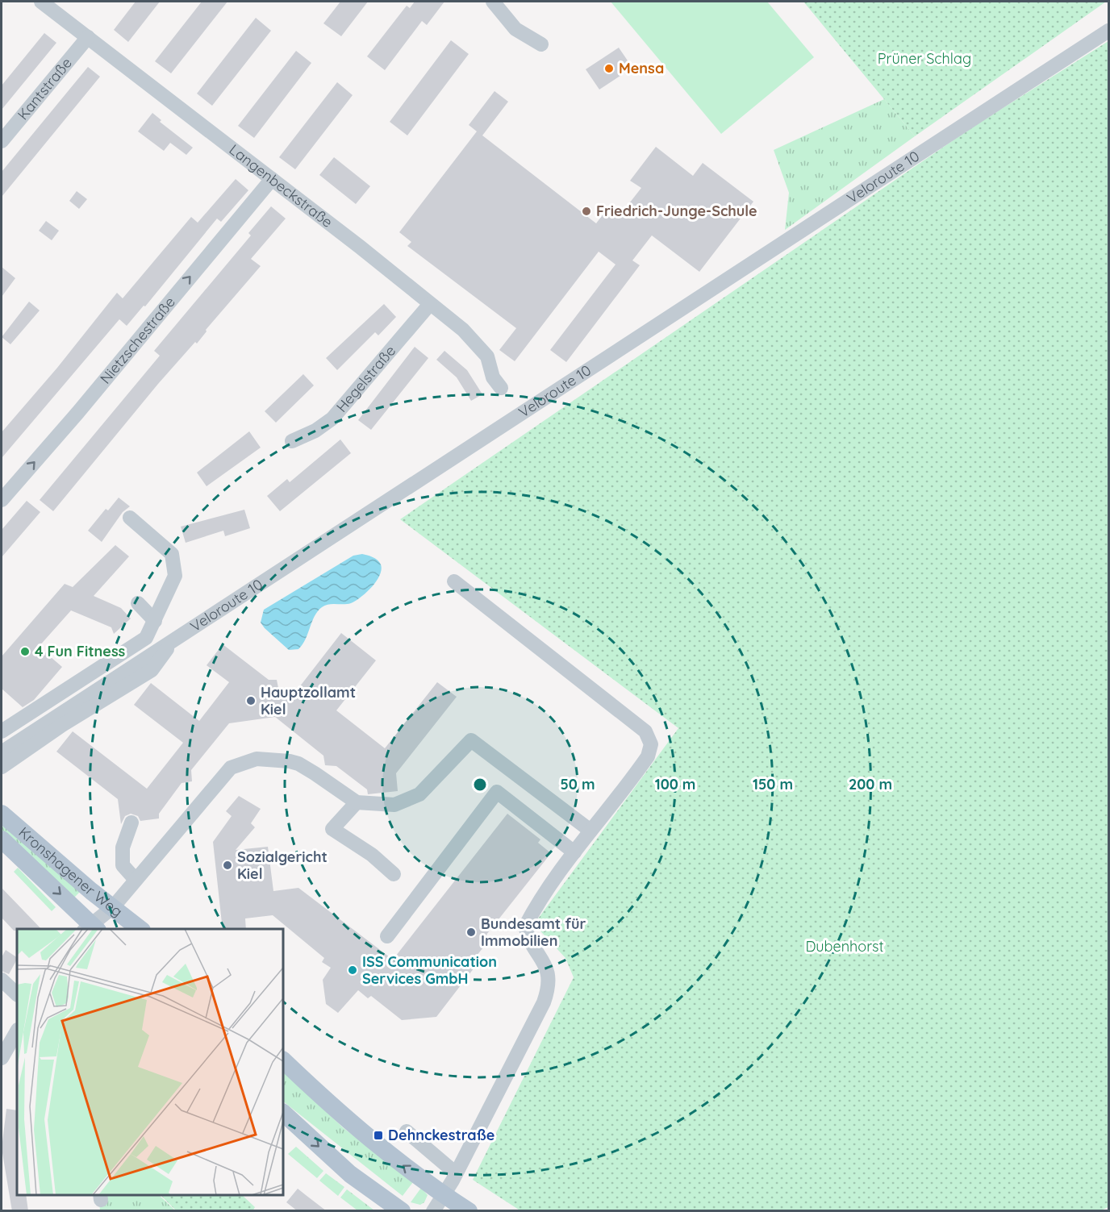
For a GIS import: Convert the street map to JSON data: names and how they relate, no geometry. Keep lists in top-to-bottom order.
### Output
{
  "streets": {
    "main road": ["Kronshagener Weg"],
    "street": [
      "Kantstraße",
      "Veloroute 10",
      "Langenbeckstraße",
      "Nietzschestraße",
      "Hegelstraße"
    ]
  },
  "crossings": [
    ["Kantstraße", "Langenbeckstraße"],
    ["Langenbeckstraße", "Nietzschestraße"],
    ["Langenbeckstraße", "Hegelstraße"]
  ],
  "one_way": ["Nietzschestraße"],
  "parks": ["Prüner Schlag", "Dubenhorst"],
  "places": {
    "other": [
      "Mensa",
      "Friedrich-Junge-Schule",
      "4 Fun Fitness",
      "Hauptzollamt Kiel",
      "Sozialgericht Kiel",
      "Bundesamt für Immobilien",
      "ISS Communication Services GmbH"
    ],
    "transit": ["Dehnckestraße"]
  },
  "rings": [
    "50 m",
    "100 m",
    "150 m",
    "200 m"
  ]
}
